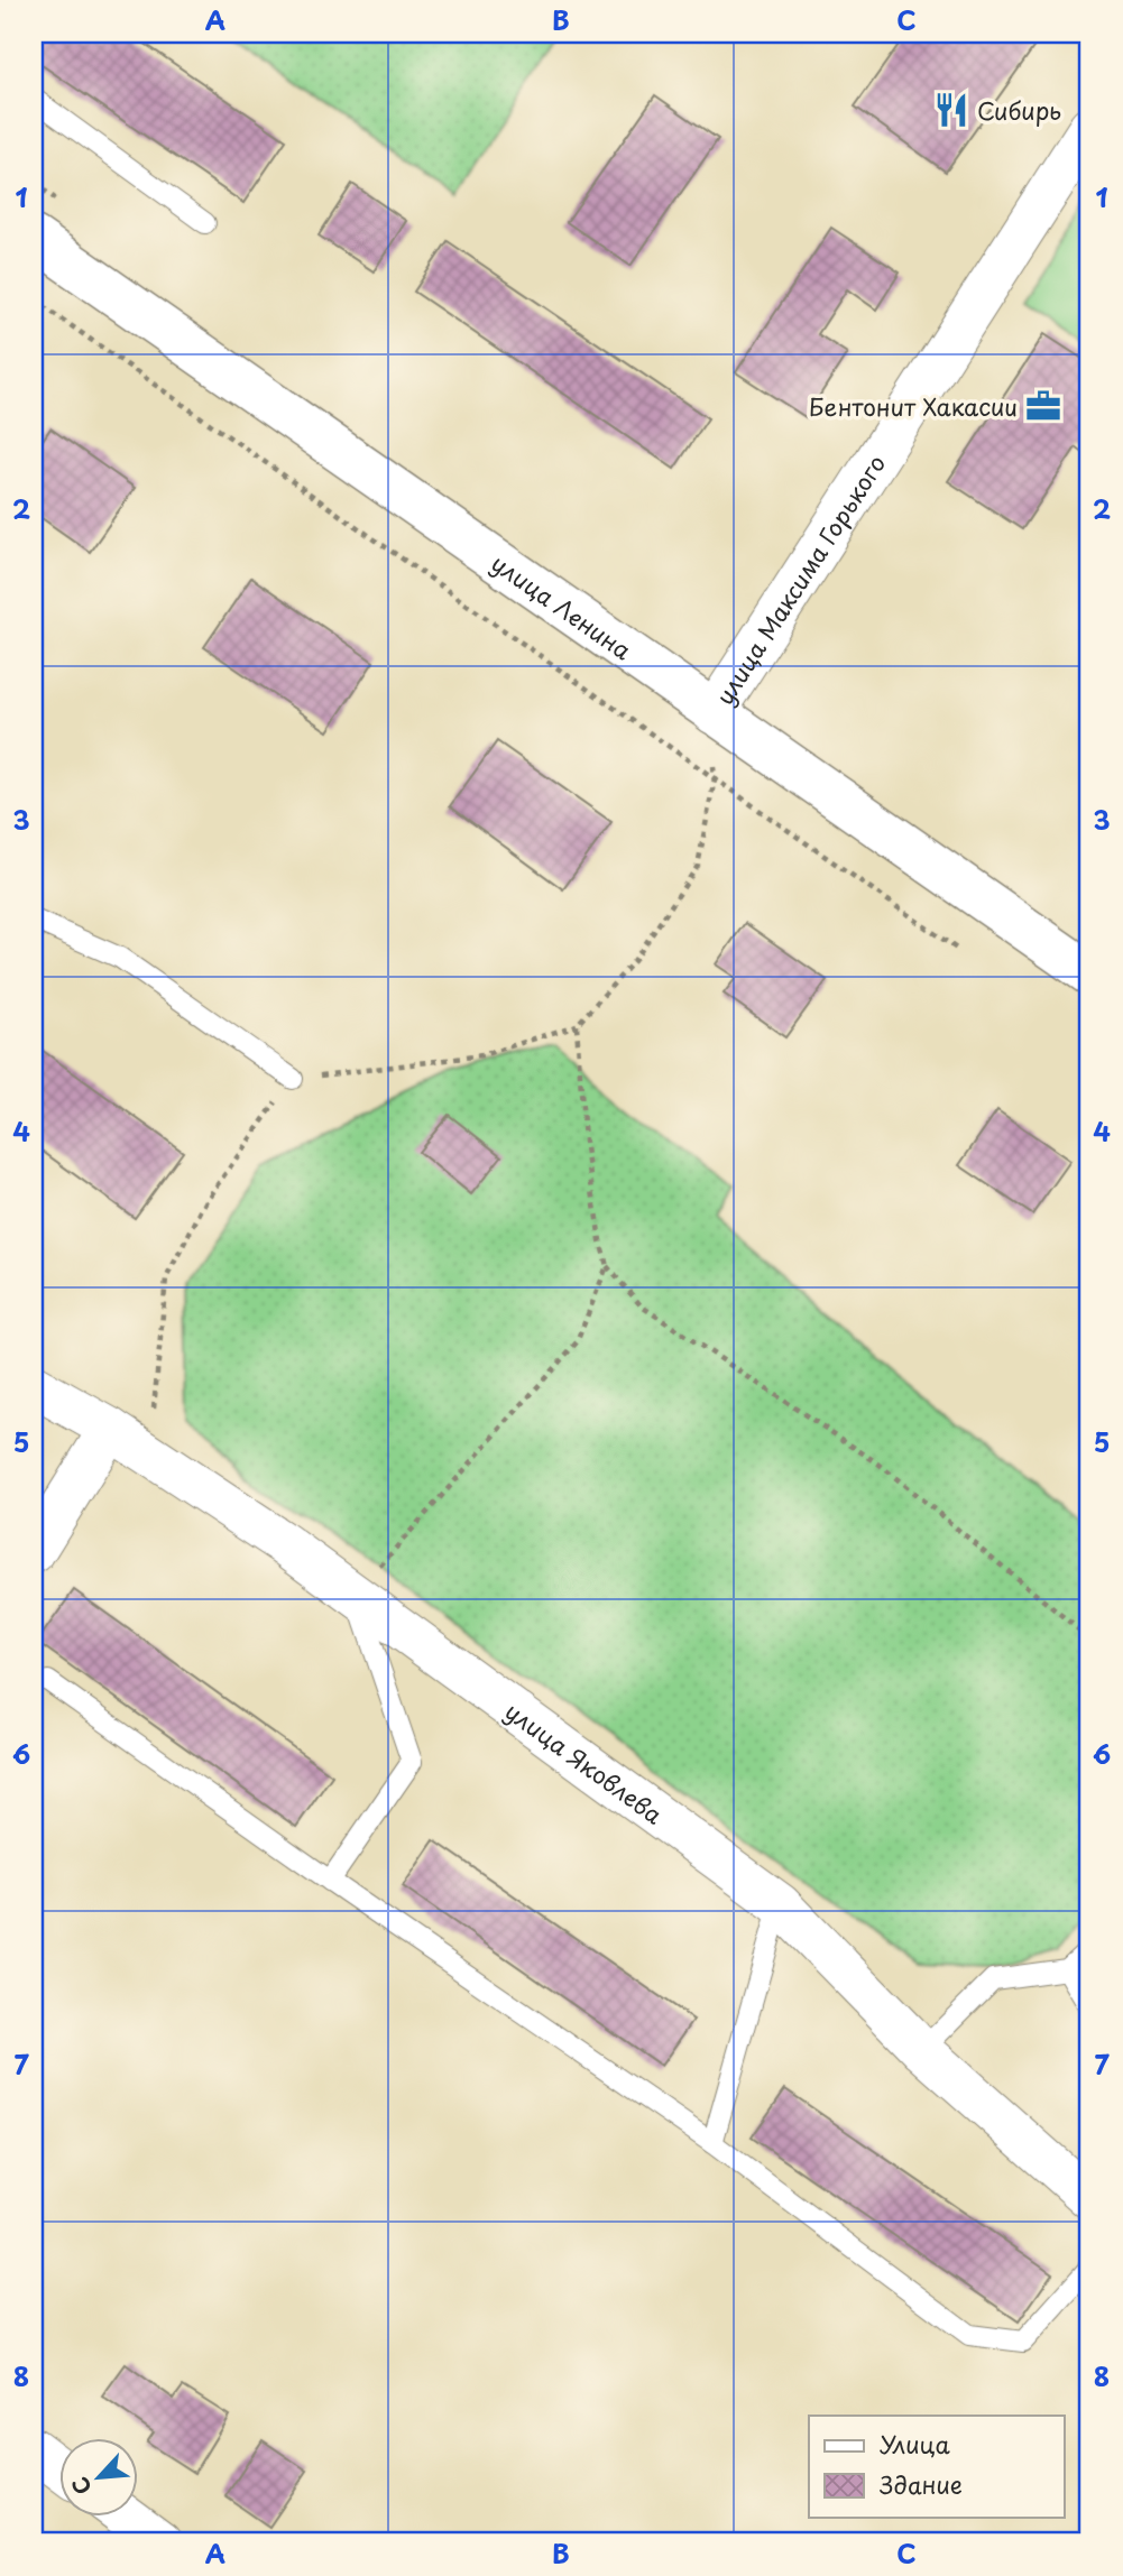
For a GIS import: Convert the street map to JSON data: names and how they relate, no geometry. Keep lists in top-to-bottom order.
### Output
{
  "streets": {
    "street": ["улица Максима Горького", "улица Ленина", "улица Яковлева"]
  },
  "crossings": [
    ["улица Максима Горького", "улица Ленина"]
  ],
  "places": {
    "restaurant": ["Сибирь"],
    "office": ["Бентонит Хакасии"]
  },
  "legend": ["Улица", "Здание"],
  "north": "bottom left",
  "grid": {
    "columns": ["A", "B", "C"],
    "rows": [
      "1",
      "2",
      "3",
      "4",
      "5",
      "6",
      "7",
      "8"
    ]
  }
}
